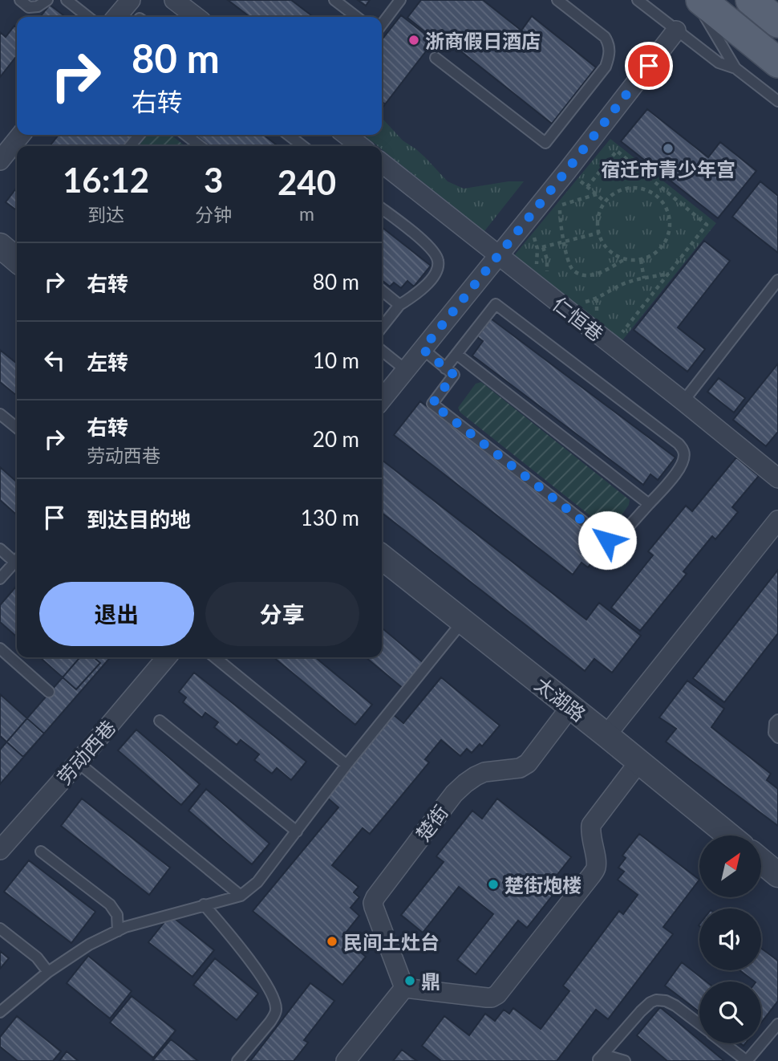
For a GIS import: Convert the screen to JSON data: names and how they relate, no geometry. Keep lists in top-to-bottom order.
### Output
{
  "streets": {
    "street": [
      "仁恒巷",
      "太湖路",
      "劳动西巷",
      "楚街"
    ]
  },
  "crossings": [
    ["太湖路", "楚街"]
  ],
  "places": [
    "浙商假日酒店",
    "宿迁市青少年宫",
    "楚街炮楼",
    "民间土灶台",
    "鼎"
  ],
  "north": "top right",
  "page": {
    "turn": ["80 m", "右转"],
    "eta": [
      "16:12",
      "到达",
      "3",
      "分钟",
      "240",
      "m"
    ],
    "list": [
      {
        "name": "右转",
        "value": "80 m"
      },
      {
        "name": "左转",
        "value": "10 m"
      },
      {
        "name": "右转",
        "note": "劳动西巷",
        "value": "20 m"
      },
      {
        "name": "到达目的地",
        "value": "130 m"
      }
    ],
    "buttons": ["退出", "分享"]
  }
}
